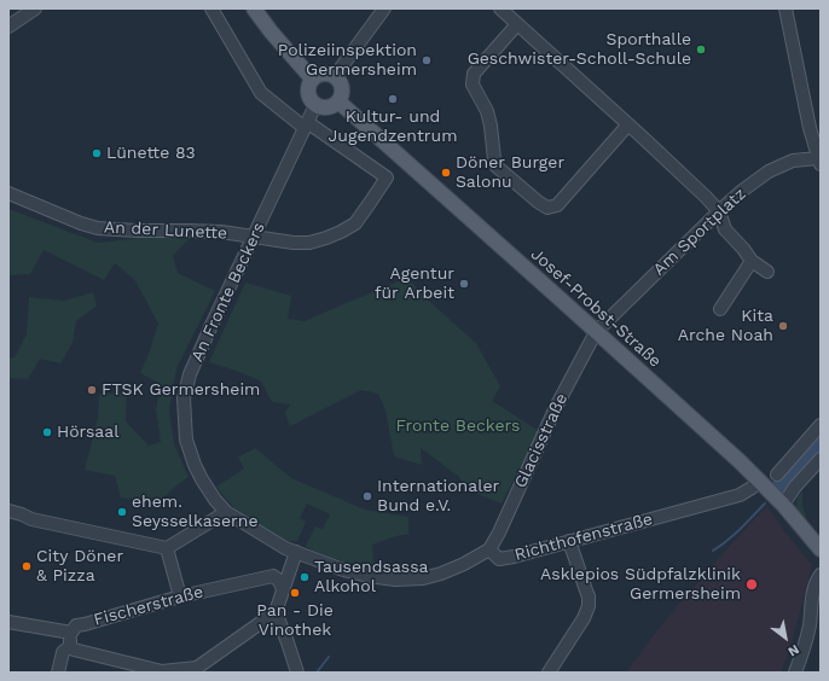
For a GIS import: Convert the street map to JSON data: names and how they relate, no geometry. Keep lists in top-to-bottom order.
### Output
{
  "streets": {
    "main road": ["Josef-Probst-Straße"],
    "street": [
      "An der Lunette",
      "Am Sportplatz",
      "An Fronte Beckers",
      "Glacisstraße",
      "Richthofenstraße",
      "Fischerstraße"
    ]
  },
  "crossings": [
    ["An der Lunette", "An Fronte Beckers"],
    ["Am Sportplatz", "Josef-Probst-Straße"],
    ["Am Sportplatz", "Glacisstraße"],
    ["An Fronte Beckers", "Josef-Probst-Straße"],
    ["An Fronte Beckers", "Richthofenstraße"],
    ["Josef-Probst-Straße", "Glacisstraße"],
    ["Josef-Probst-Straße", "Richthofenstraße"],
    ["Glacisstraße", "Richthofenstraße"]
  ],
  "parks": ["Fronte Beckers"],
  "places": [
    "Sporthalle Geschwister-Scholl-Schule",
    "Polizeiinspektion Germersheim",
    "Kultur- und Jugendzentrum",
    "Lünette 83",
    "Döner Burger Salonu",
    "Agentur für Arbeit",
    "Kita Arche Noah",
    "FTSK Germersheim",
    "Hörsaal",
    "Internationaler Bund e.V.",
    "ehem. Seysselkaserne",
    "City Döner & Pizza",
    "Tausendsassa Alkohol",
    "Asklepios Südpfalzklinik Germersheim",
    "Pan - Die Vinothek"
  ],
  "north": "bottom right"
}
